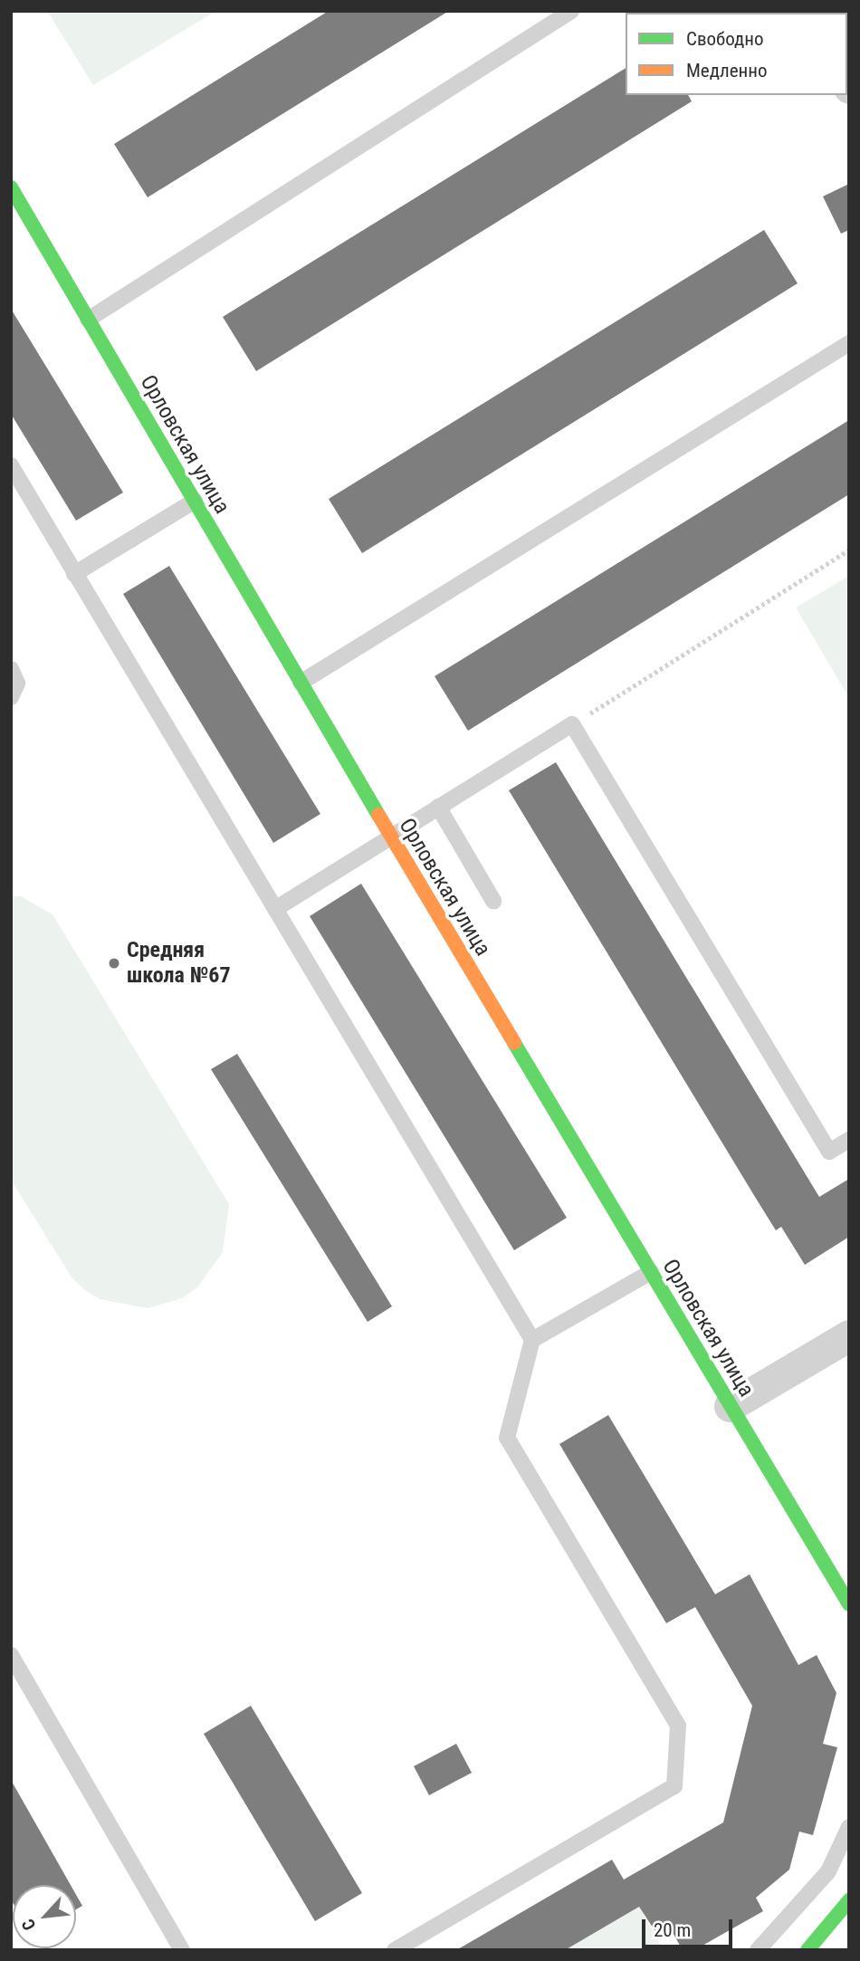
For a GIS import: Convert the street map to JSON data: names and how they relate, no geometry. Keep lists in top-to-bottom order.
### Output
{
  "streets": {
    "street": ["Орловская улица"]
  },
  "places": ["Средняя школа №67"],
  "legend": ["Свободно", "Медленно"],
  "scale_bar": "20 m",
  "north": "bottom left"
}
